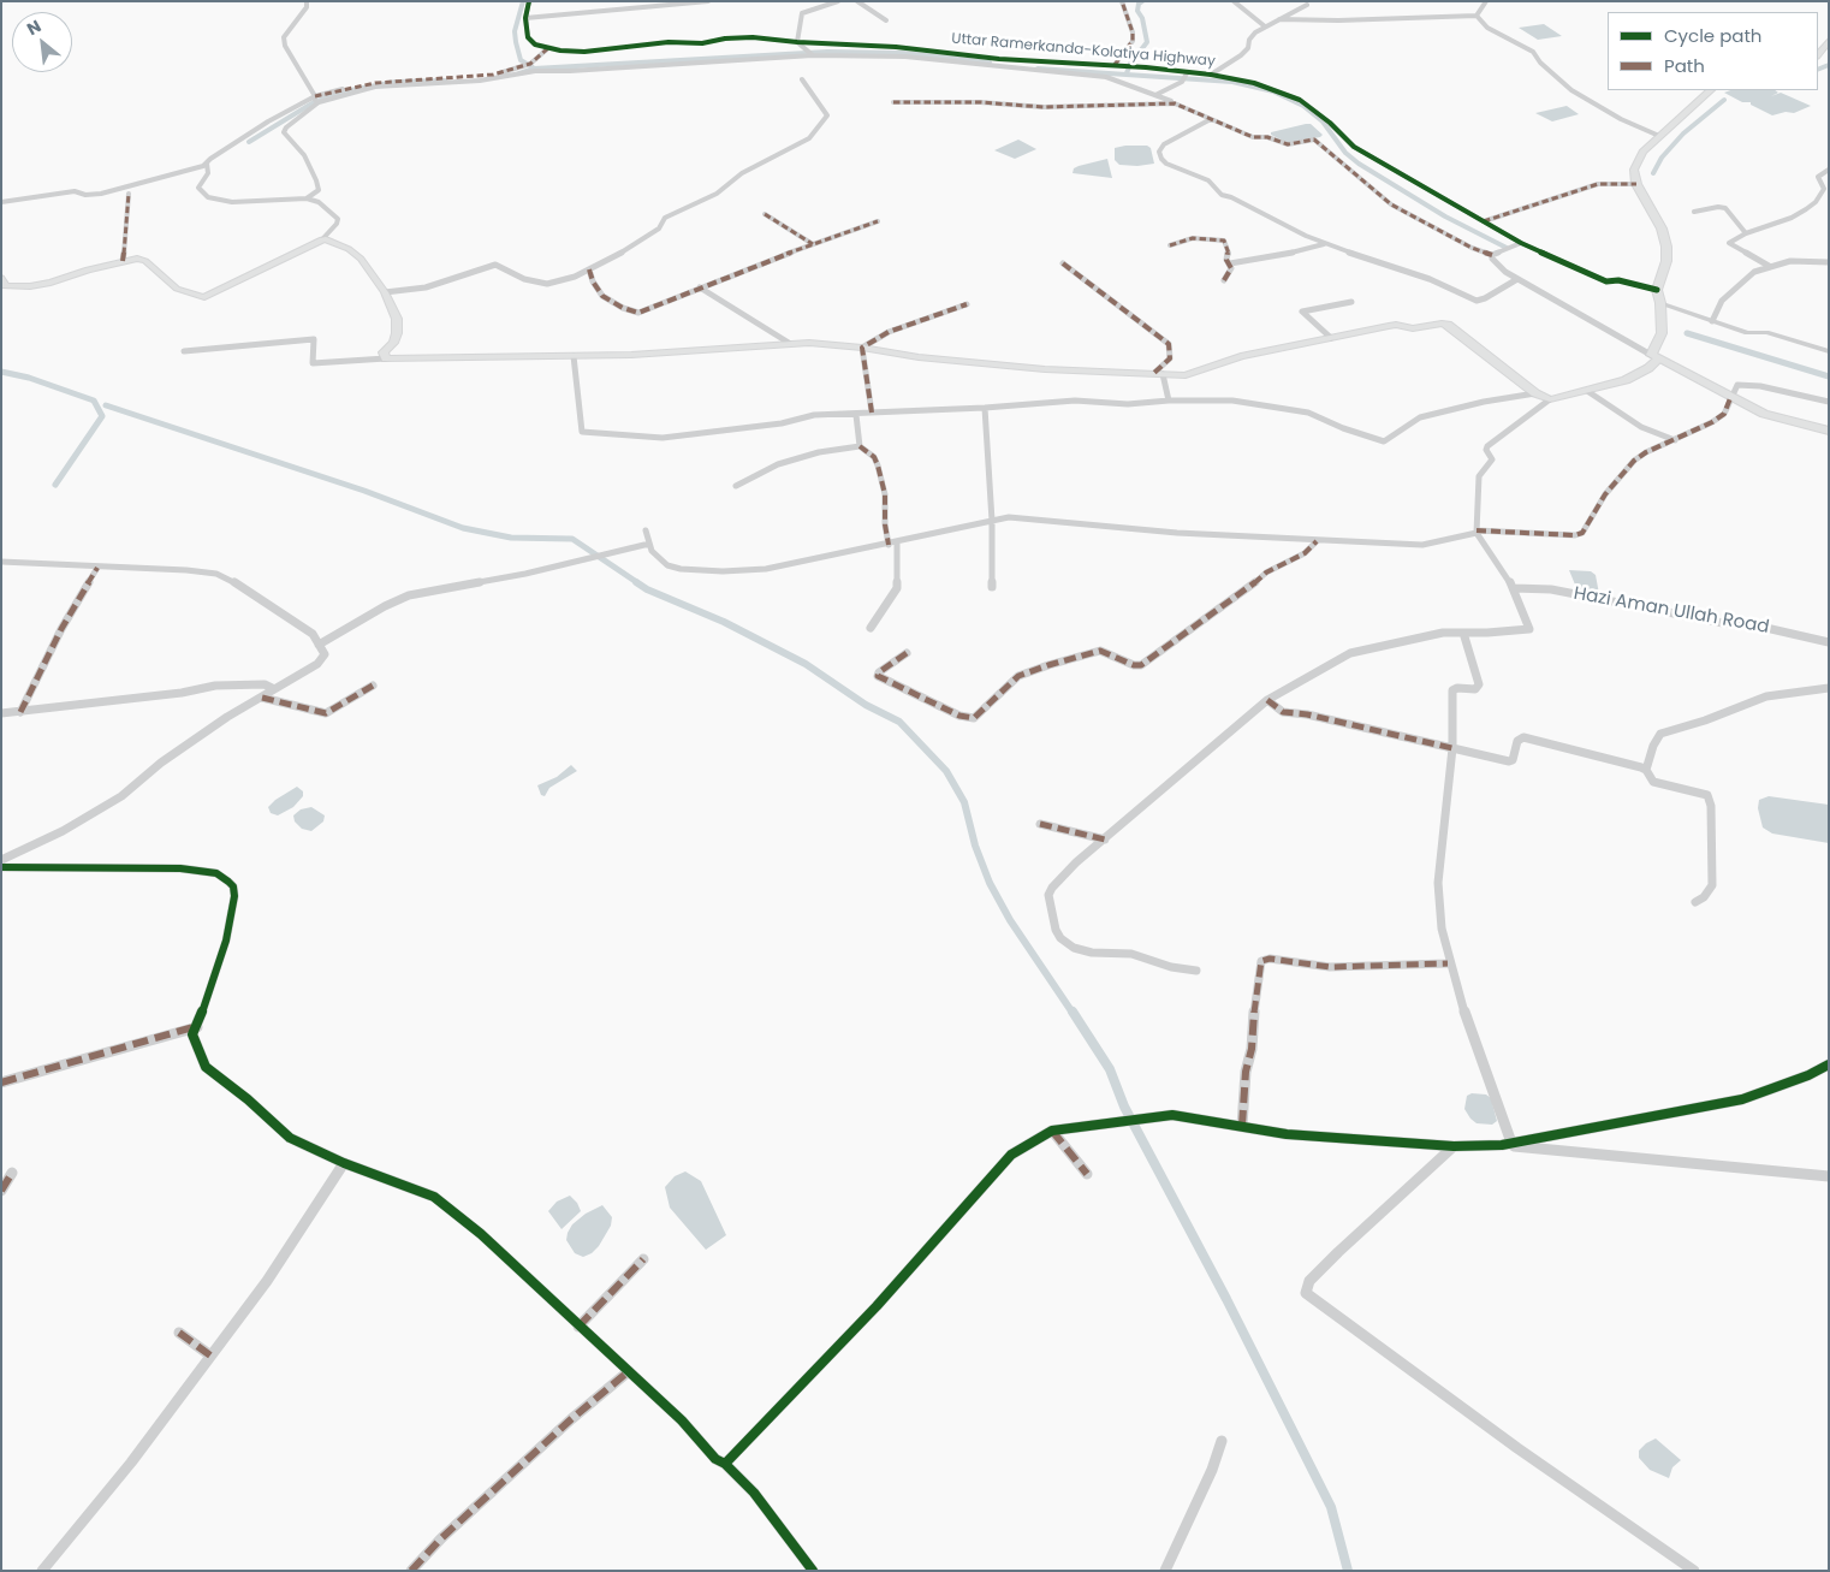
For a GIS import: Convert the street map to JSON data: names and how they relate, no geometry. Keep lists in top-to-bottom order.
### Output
{
  "streets": {
    "street": ["Uttar Ramerkanda-Kolatiya Highway", "Hazi Aman Ullah Road"]
  },
  "legend": ["Cycle path", "Path"],
  "north": "top left"
}
